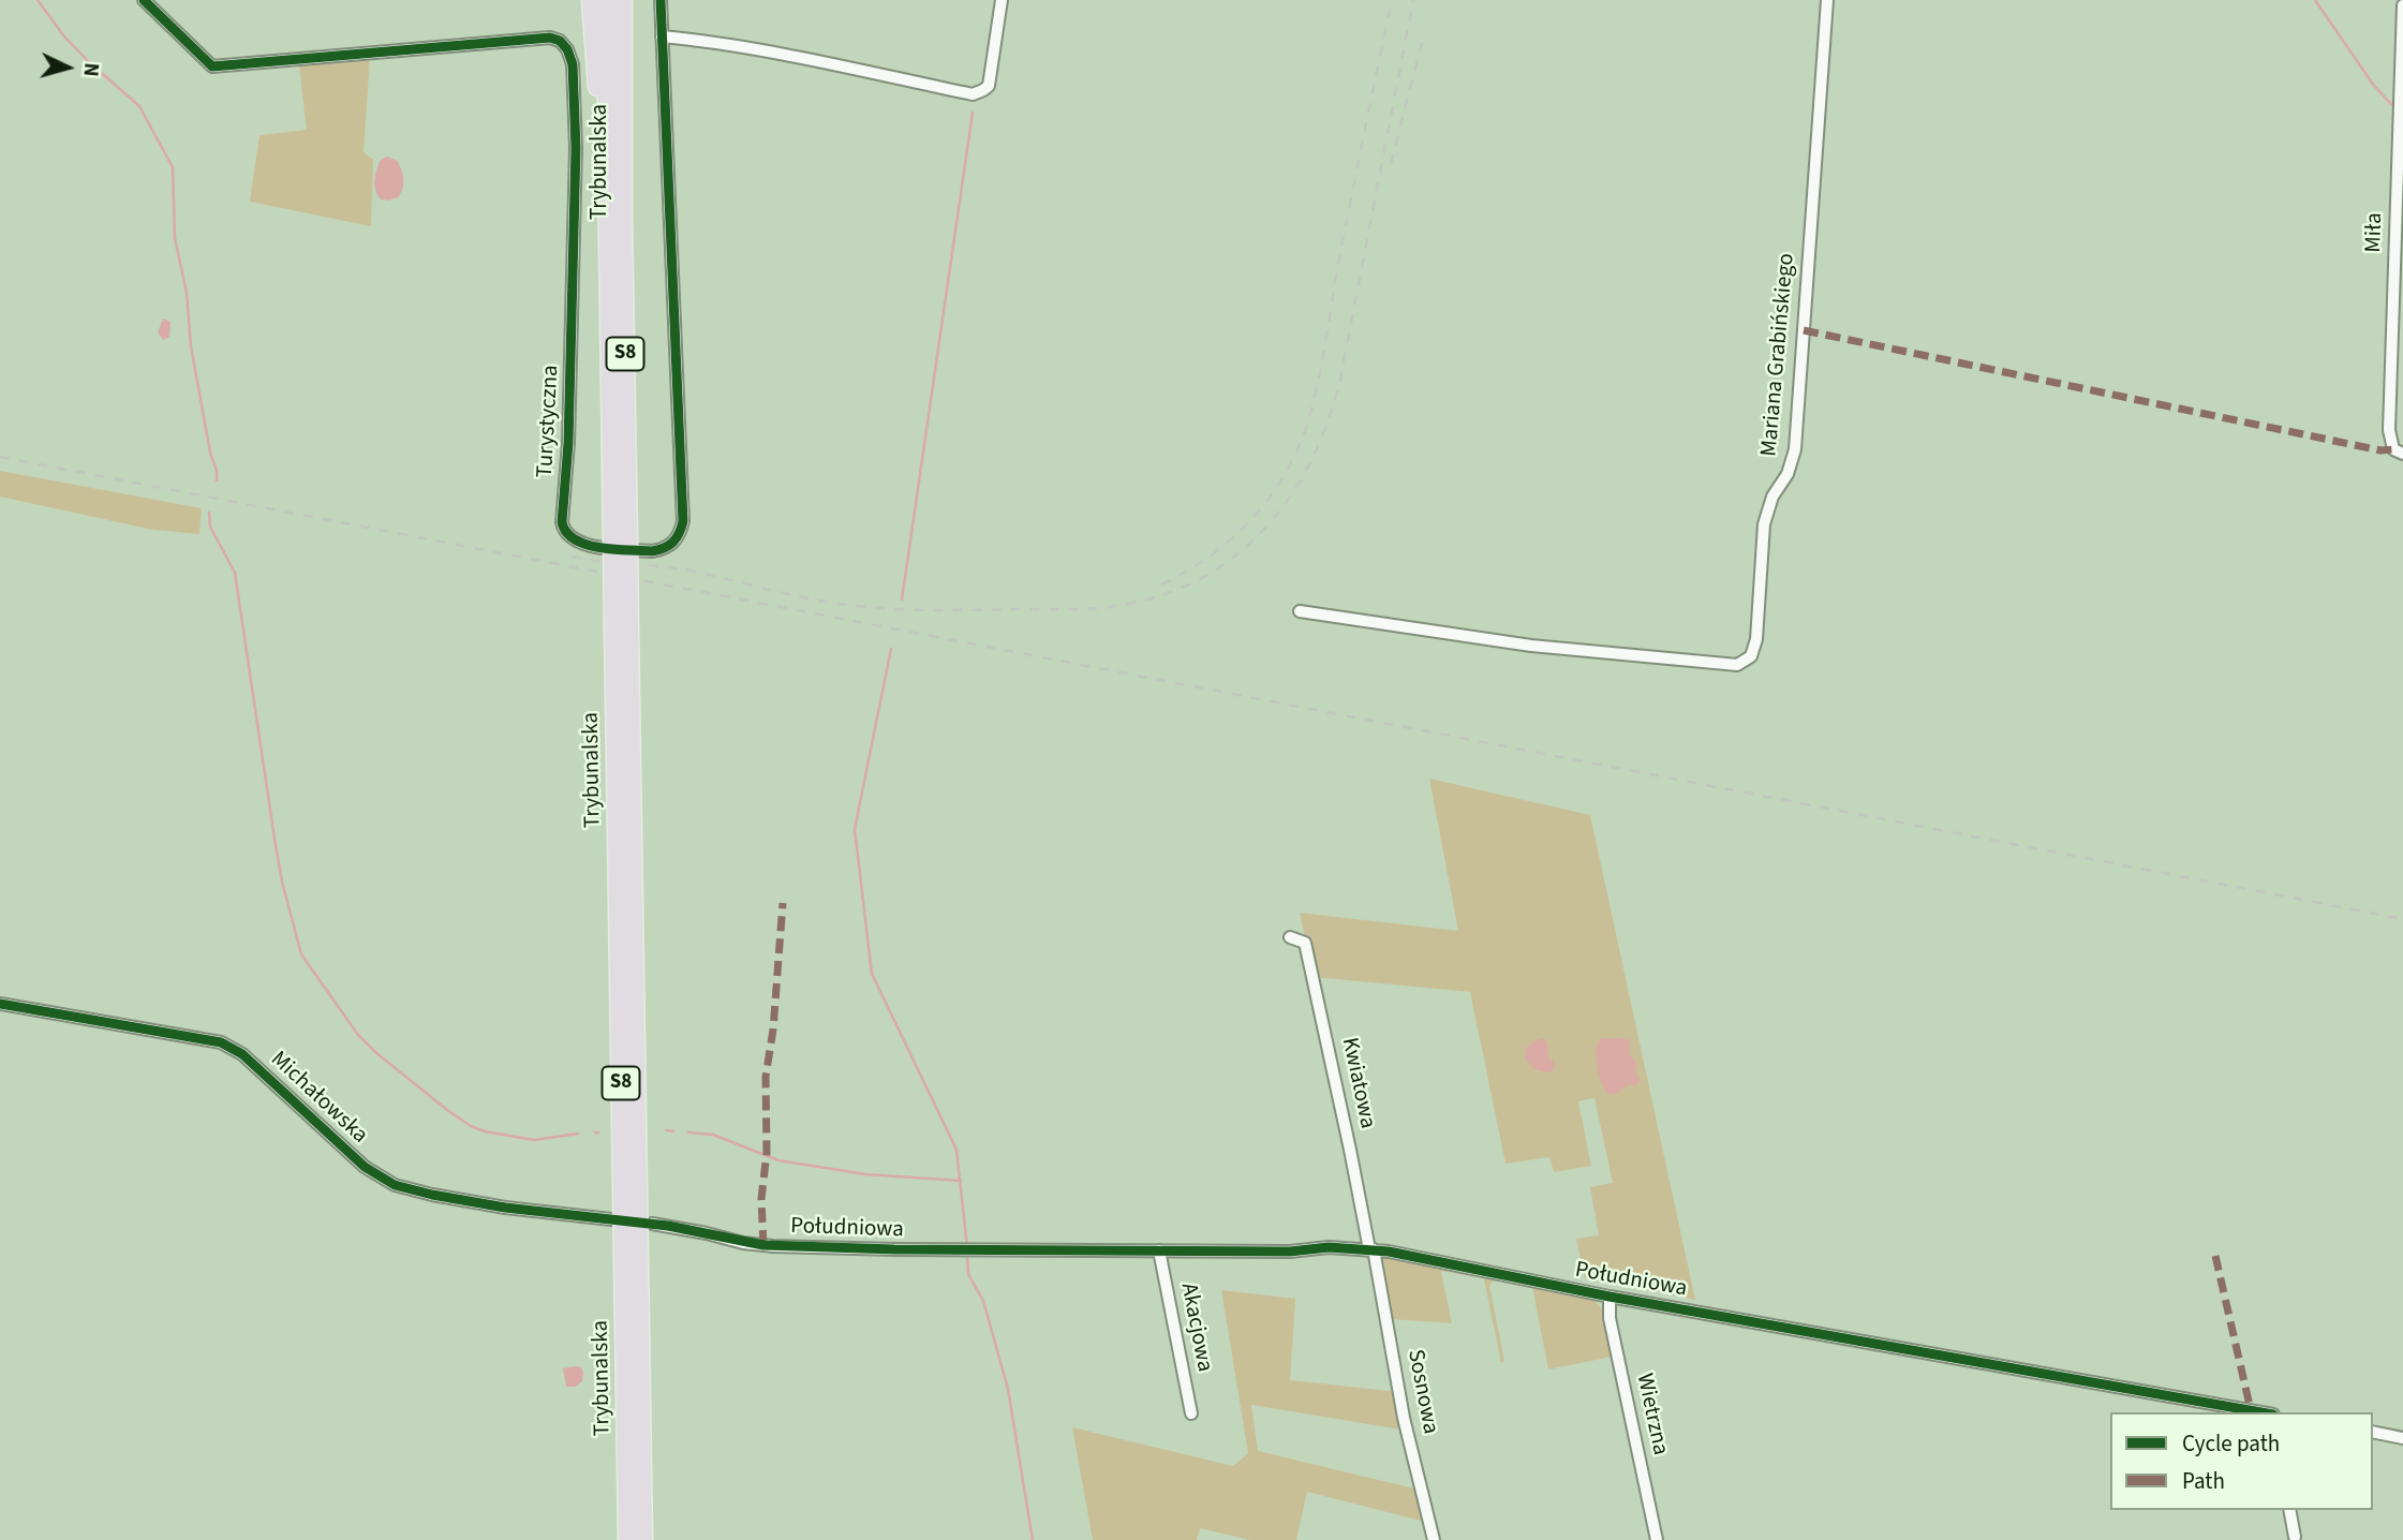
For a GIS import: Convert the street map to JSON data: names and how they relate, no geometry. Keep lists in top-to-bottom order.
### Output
{
  "streets": {
    "highway": ["Trybunalska", "S8"],
    "street": [
      "Miła",
      "Mariana Grabińskiego",
      "Turystyczna",
      "Kwiatowa",
      "Michałowska",
      "Południowa",
      "Akacjowa",
      "Sosnowa",
      "Wietrzna"
    ]
  },
  "crossings": [
    ["Kwiatowa", "Południowa"],
    ["Kwiatowa", "Sosnowa"],
    ["Południowa", "Akacjowa"],
    ["Południowa", "Sosnowa"],
    ["Południowa", "Wietrzna"]
  ],
  "legend": ["Cycle path", "Path"],
  "north": "right"
}
